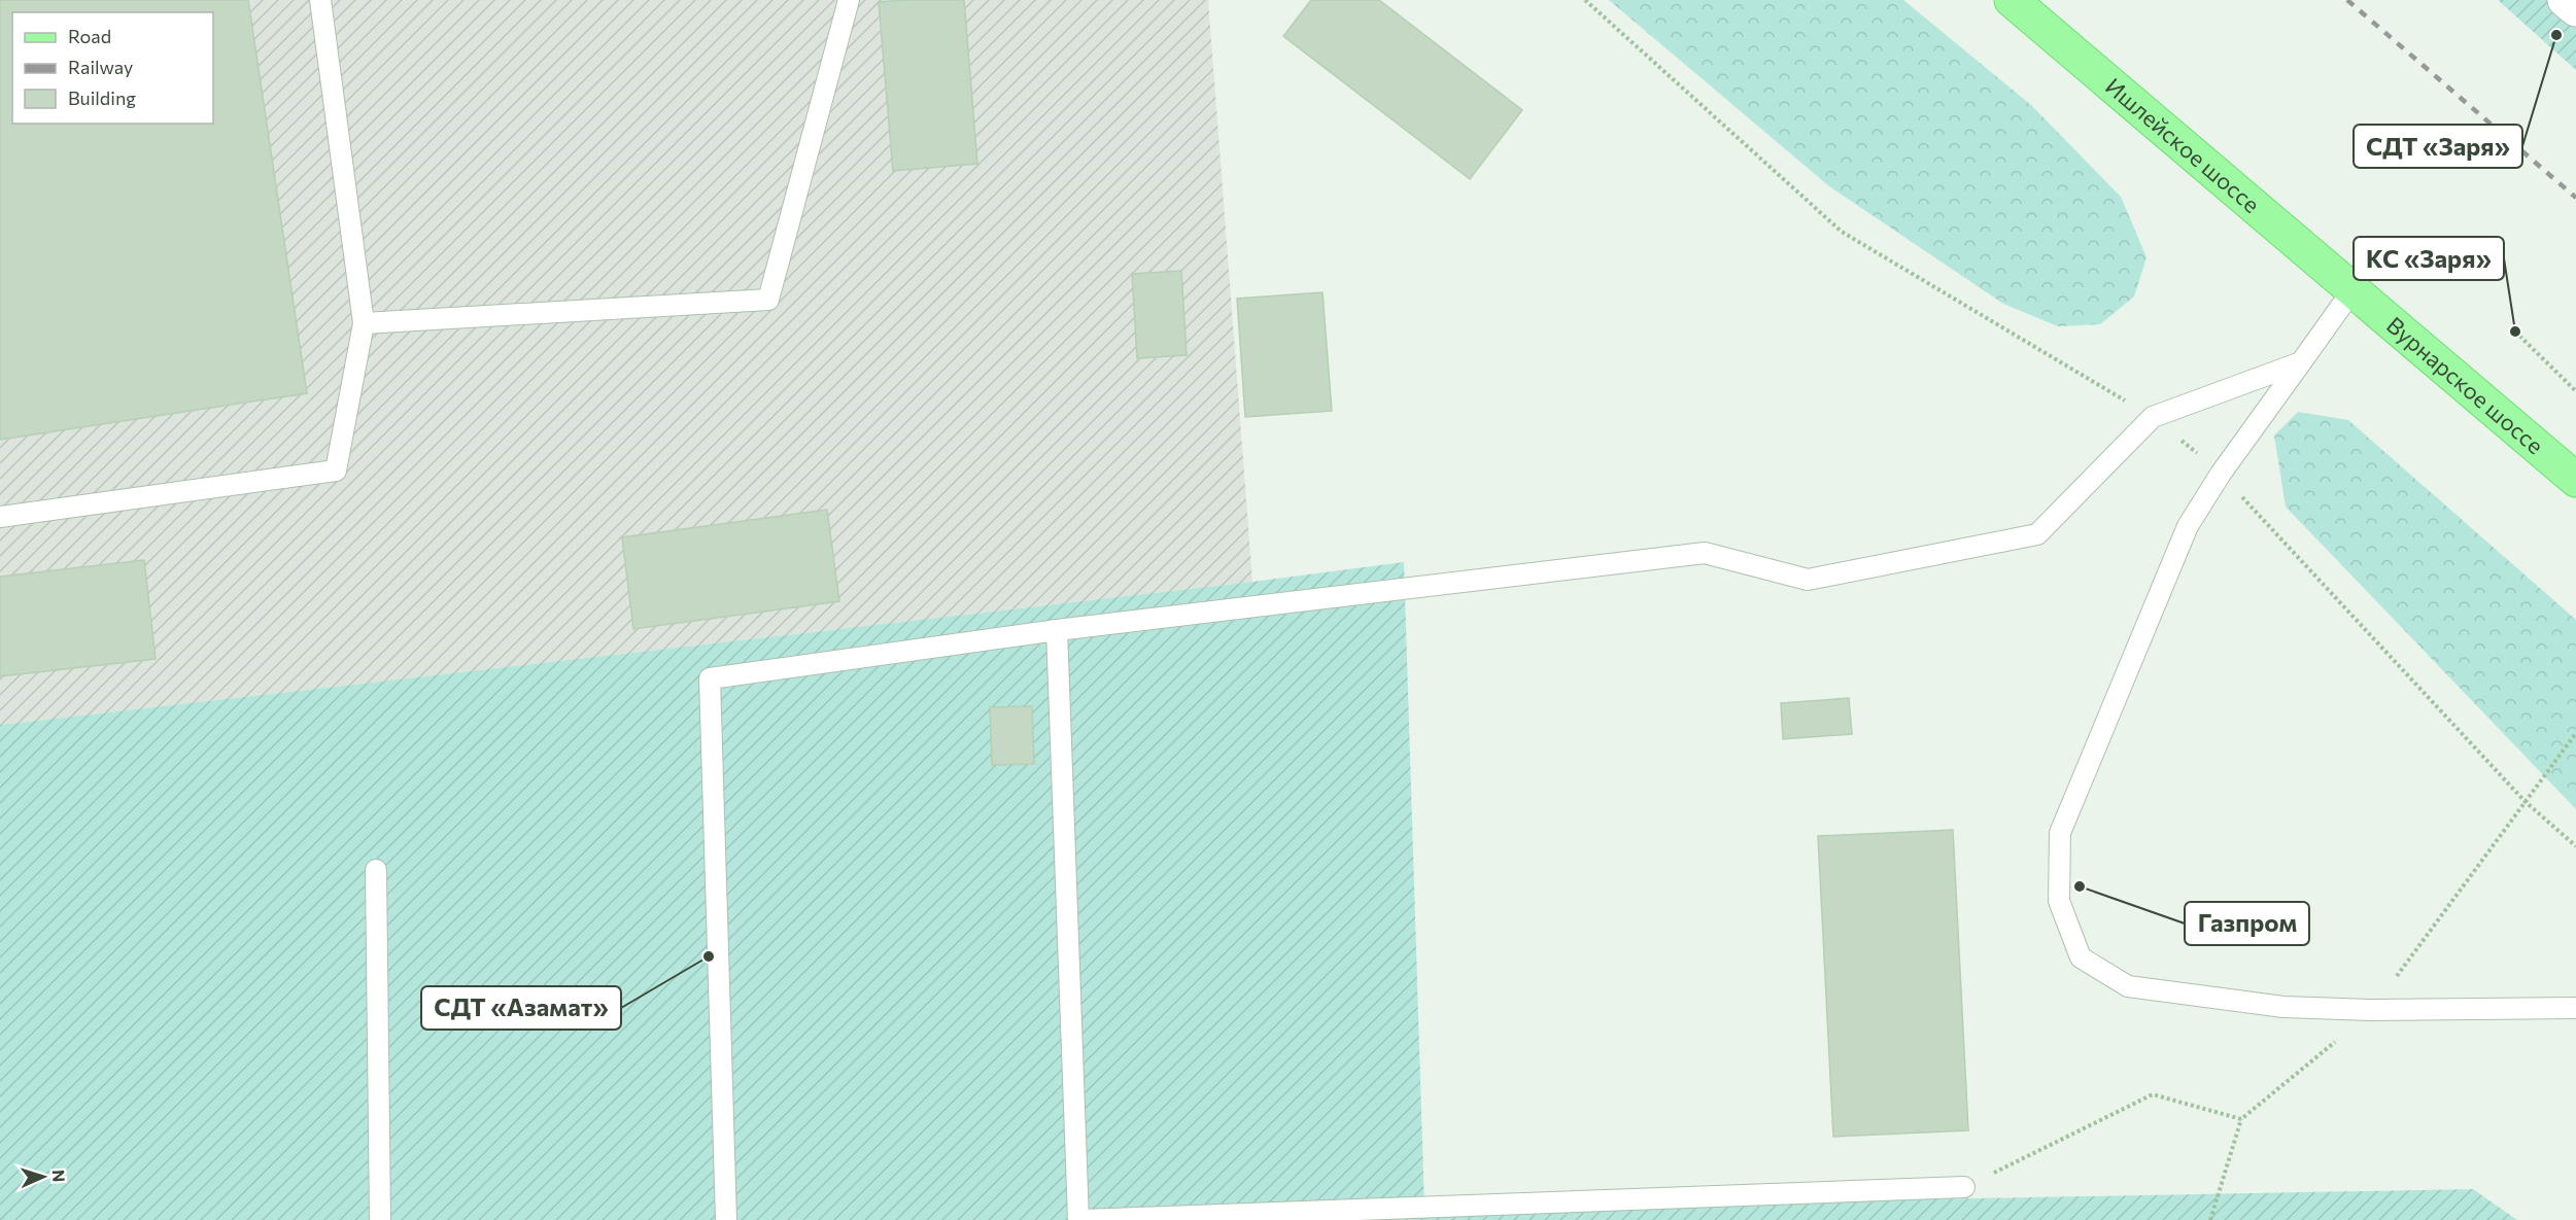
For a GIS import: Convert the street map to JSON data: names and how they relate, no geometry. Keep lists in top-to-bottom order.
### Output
{
  "streets": {
    "main road": ["Ишлейское шоссе", "Вурнарское шоссе"]
  },
  "crossings": [
    ["Ишлейское шоссе", "Вурнарское шоссе"]
  ],
  "places": [
    "СДТ «Заря»",
    "КС «Заря»",
    "Газпром",
    "СДТ «Азамат»"
  ],
  "legend": ["Road", "Railway", "Building"],
  "north": "right"
}
